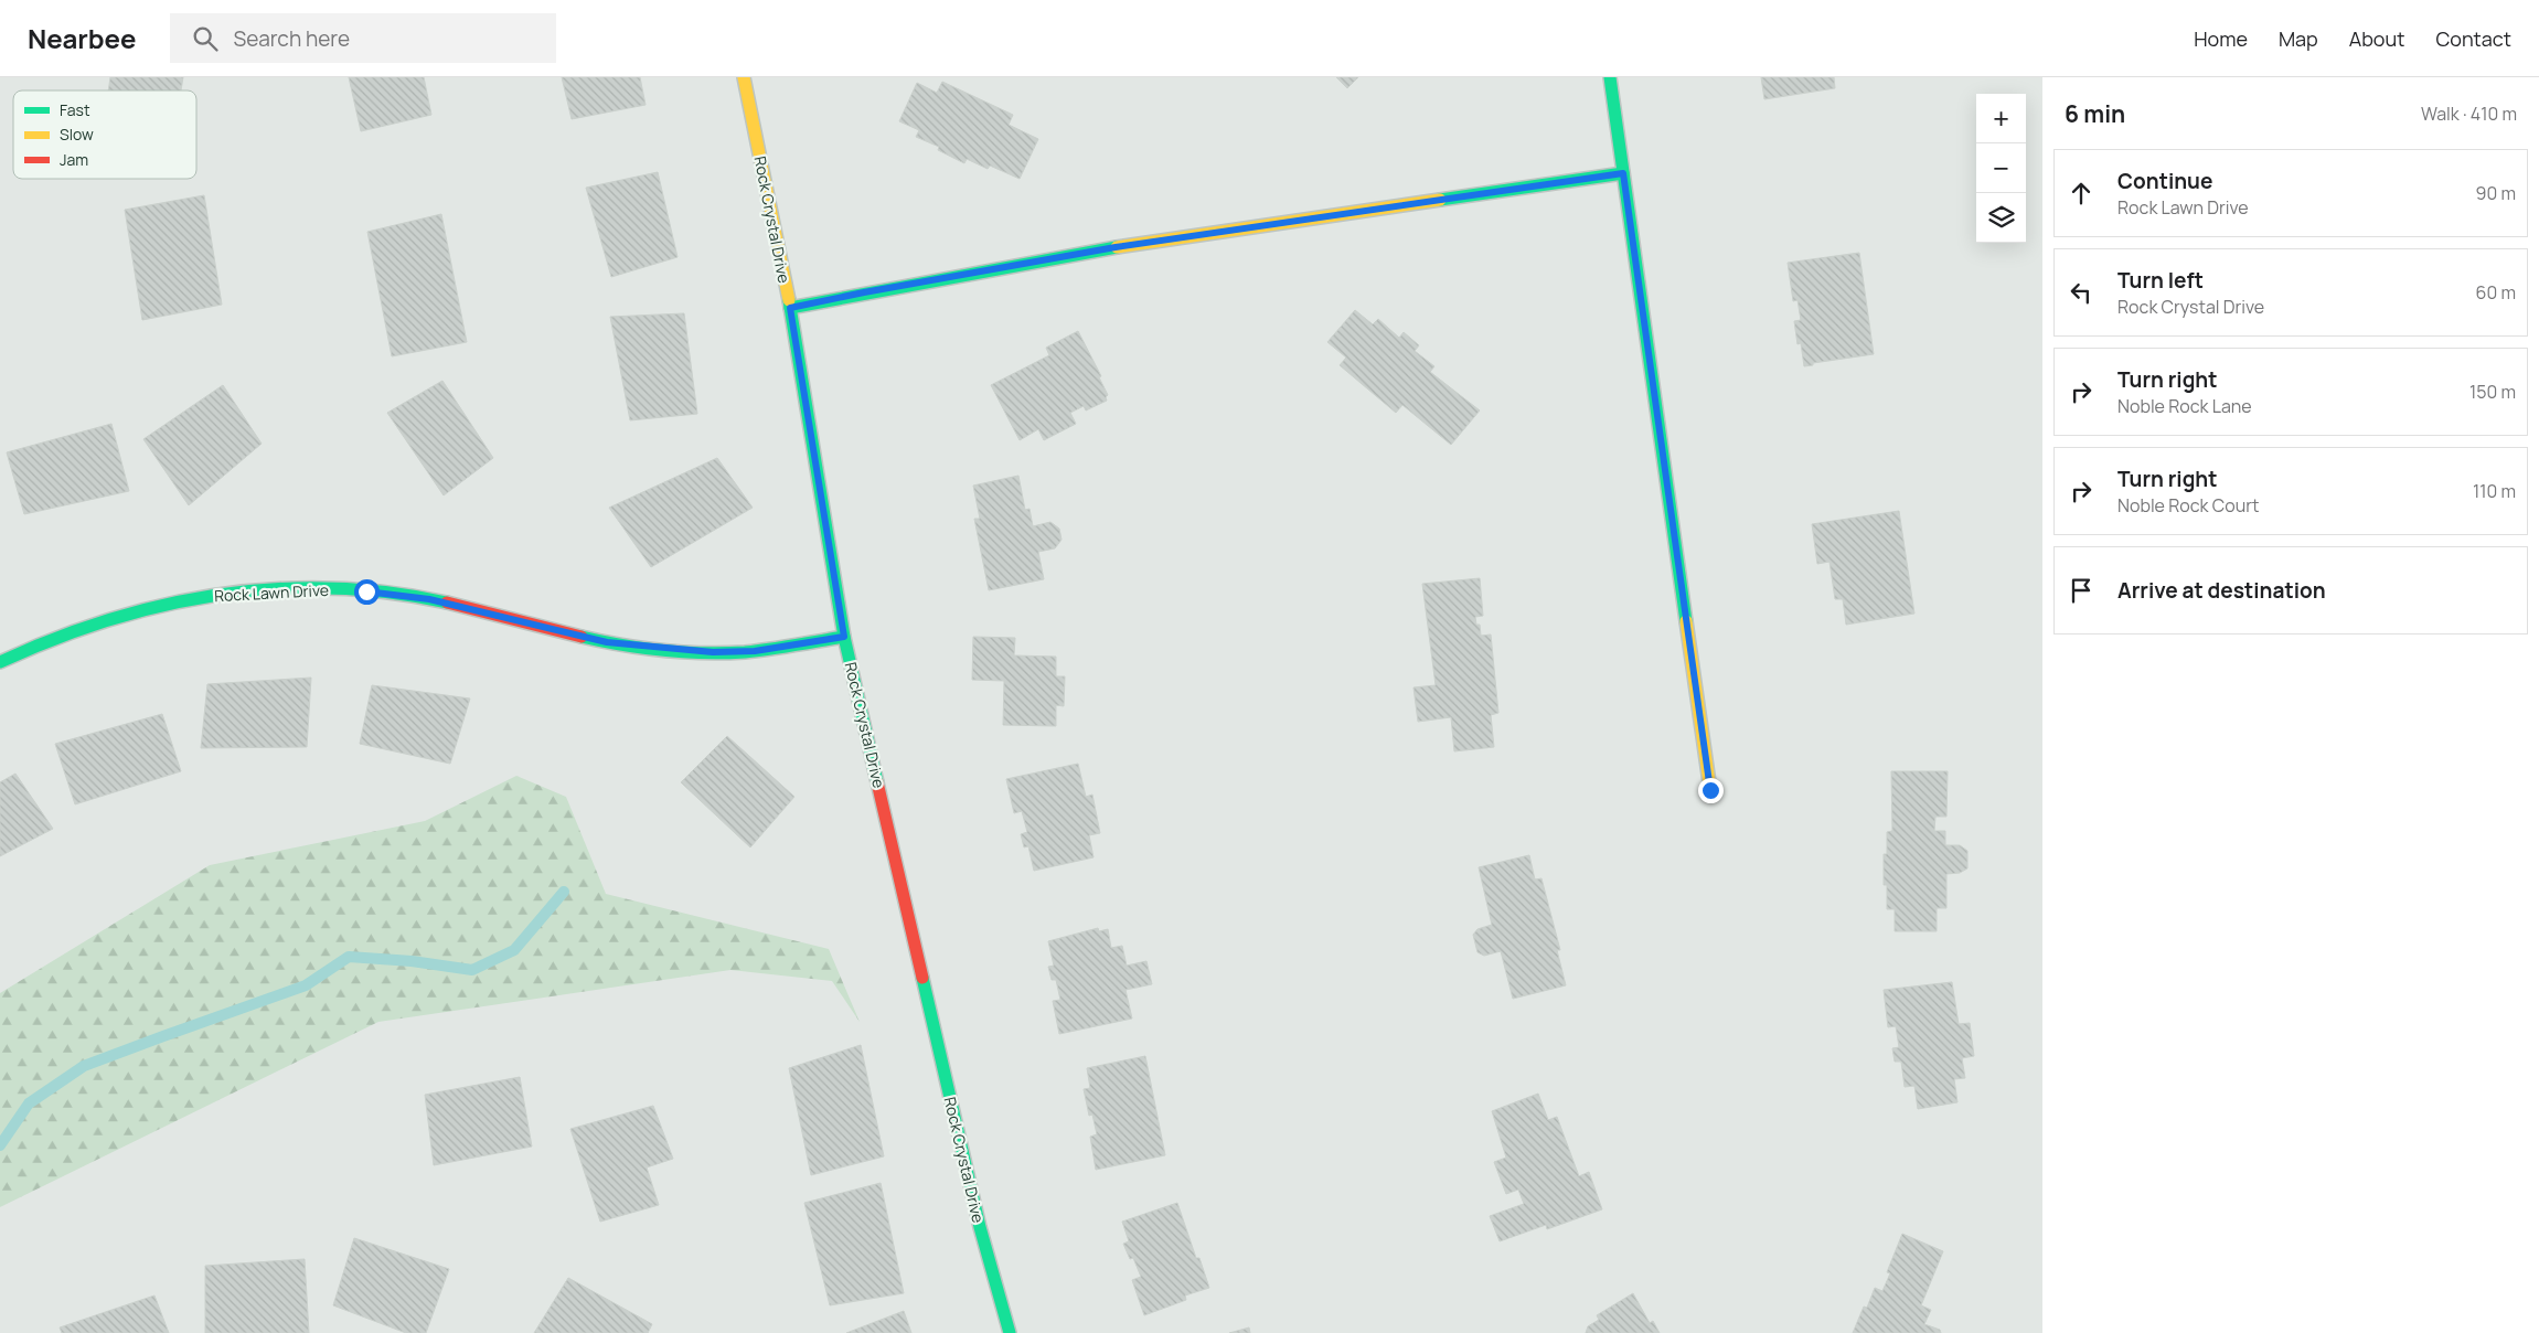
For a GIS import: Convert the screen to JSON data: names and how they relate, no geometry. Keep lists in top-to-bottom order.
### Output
{
  "streets": {
    "street": ["Rock Crystal Drive", "Rock Lawn Drive"]
  },
  "crossings": [
    ["Rock Crystal Drive", "Rock Lawn Drive"]
  ],
  "legend": ["Fast", "Slow", "Jam"],
  "page": {
    "header": "Nearbee",
    "search": "Search here",
    "nav": [
      "Home",
      "Map",
      "About",
      "Contact"
    ],
    "heading": ["6 min", "Walk · 410 m"],
    "map_buttons": ["+", "−"],
    "list": [
      ["Continue", "Rock Lawn Drive", "90 m"],
      ["Turn left", "Rock Crystal Drive", "60 m"],
      ["Turn right", "Noble Rock Lane", "150 m"],
      ["Turn right", "Noble Rock Court", "110 m"],
      "Arrive at destination"
    ]
  }
}
